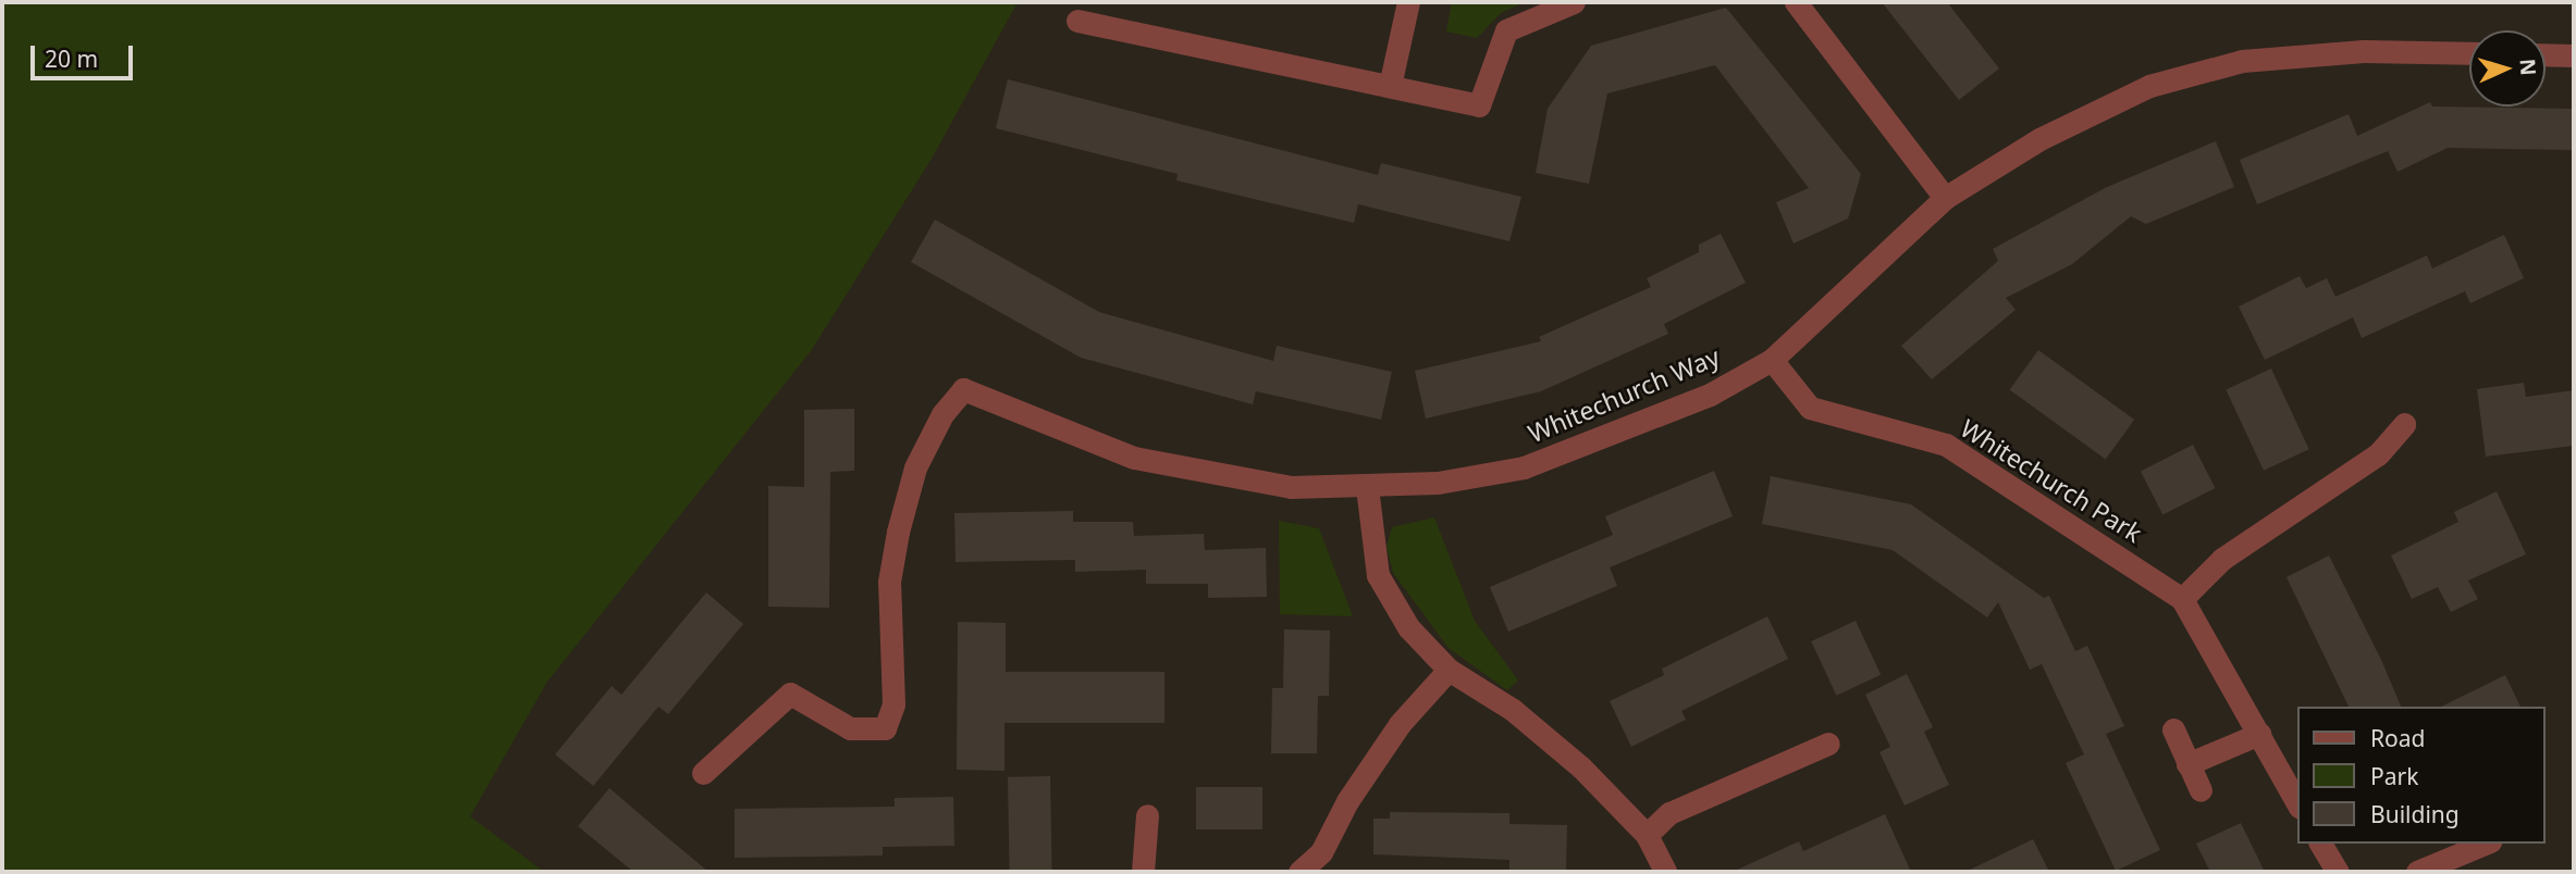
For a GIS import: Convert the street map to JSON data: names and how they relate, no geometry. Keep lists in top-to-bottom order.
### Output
{
  "streets": {
    "street": ["Whitechurch Way", "Whitechurch Park"]
  },
  "crossings": [
    ["Whitechurch Way", "Whitechurch Park"]
  ],
  "legend": ["Road", "Park", "Building"],
  "scale_bar": "20 m",
  "north": "right"
}
